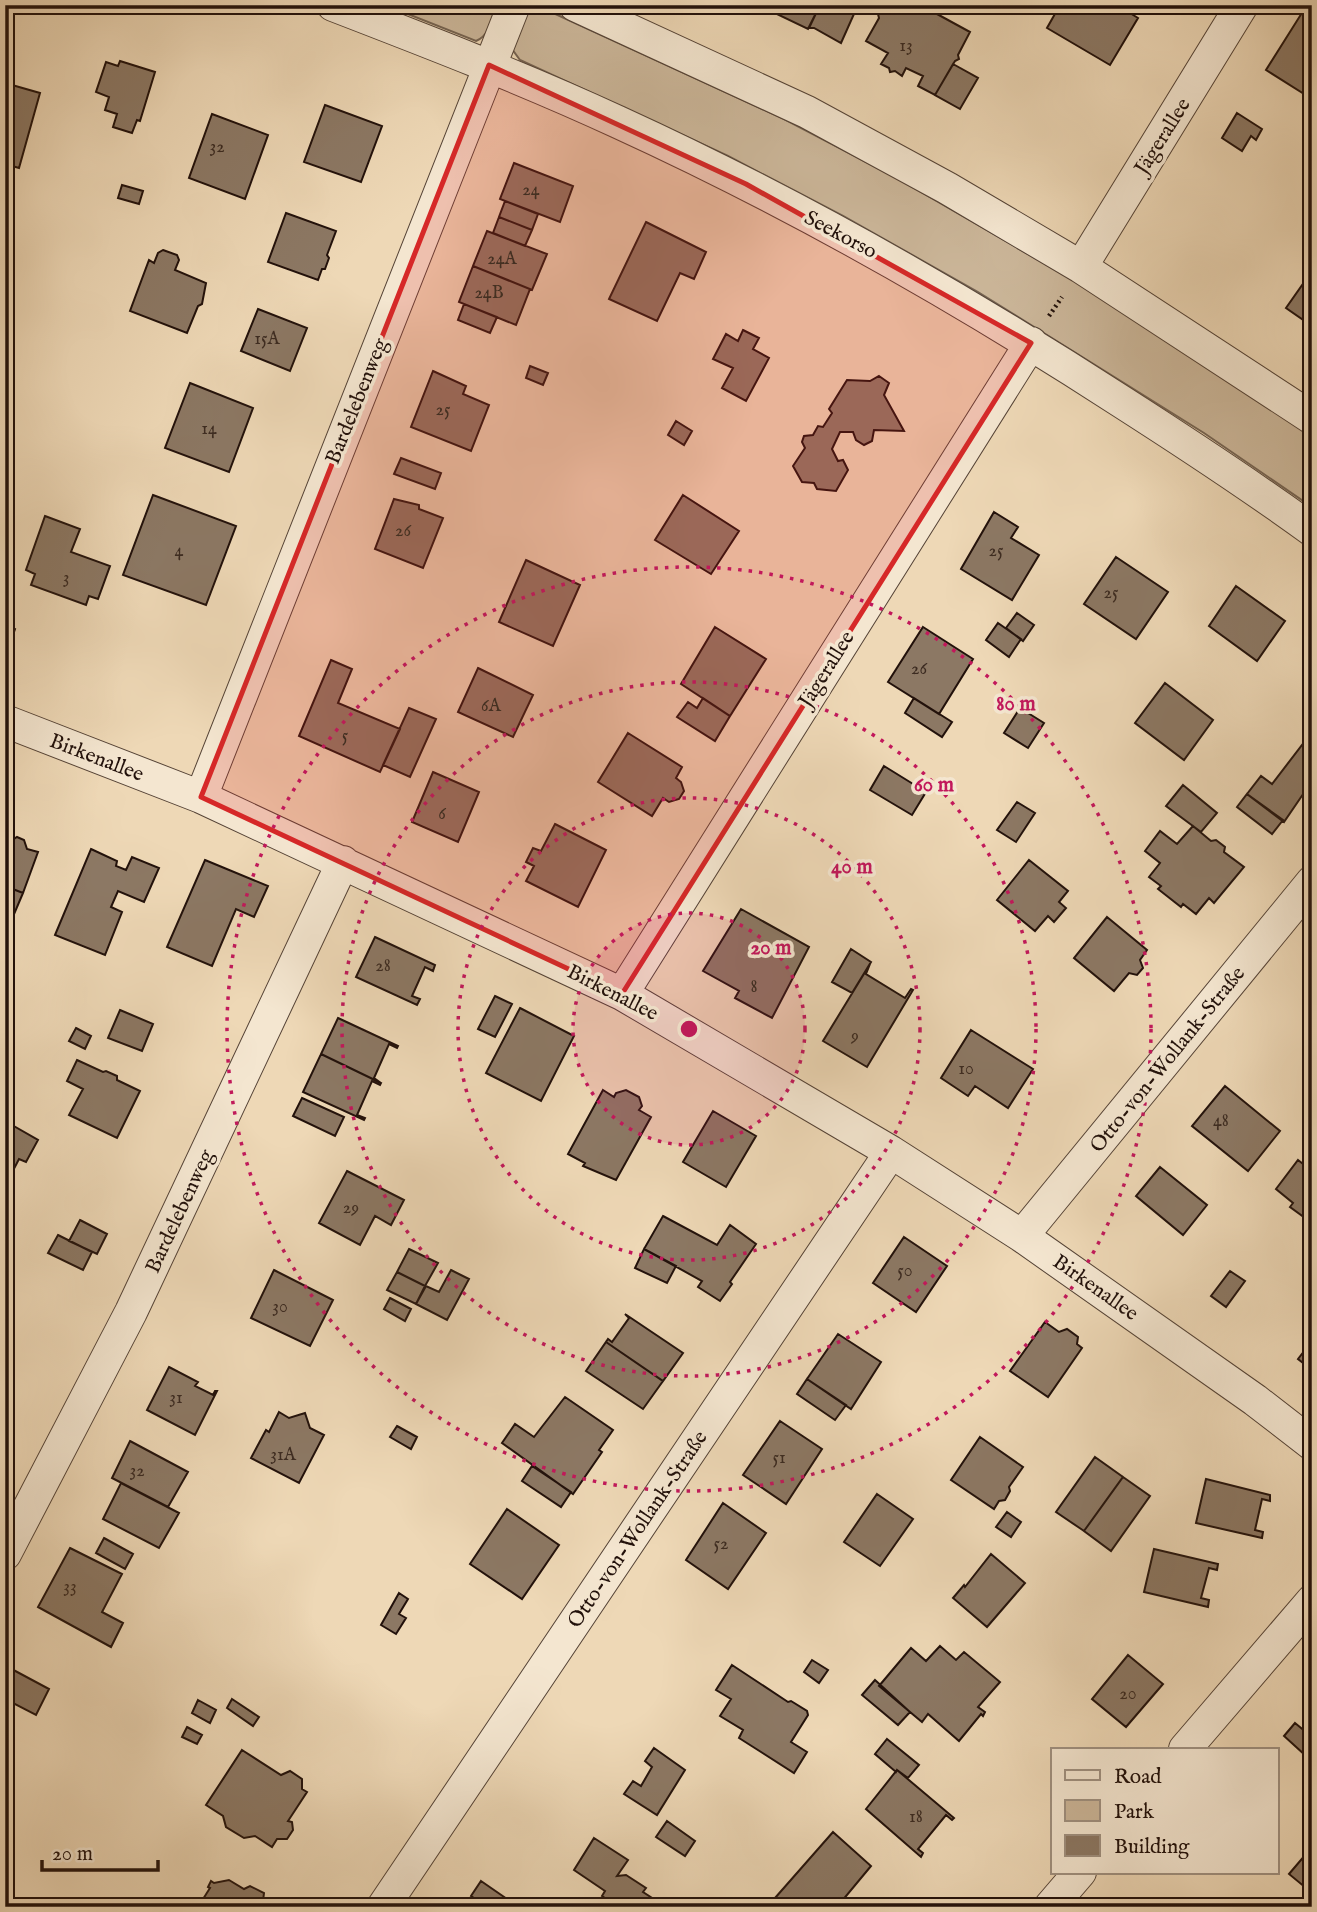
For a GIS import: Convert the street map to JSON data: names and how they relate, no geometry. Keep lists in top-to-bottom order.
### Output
{
  "streets": {
    "street": [
      "Jägerallee",
      "Seekorso",
      "Bardelebenweg",
      "Birkenallee",
      "Otto-von-Wollank-Straße"
    ]
  },
  "crossings": [
    ["Jägerallee", "Seekorso"],
    ["Jägerallee", "Birkenallee"],
    ["Seekorso", "Bardelebenweg"],
    ["Bardelebenweg", "Birkenallee"],
    ["Birkenallee", "Otto-von-Wollank-Straße"]
  ],
  "house_numbers": [
    "13",
    "32",
    "24",
    "24A",
    "24B",
    "15A",
    "25",
    "14",
    "26",
    "4",
    "25",
    "3",
    "25",
    "26",
    "6A",
    "5",
    "6",
    "28",
    "8",
    "9",
    "10",
    "48",
    "29",
    "50",
    "30",
    "31",
    "31A",
    "51",
    "32",
    "52",
    "33",
    "20",
    "18"
  ],
  "legend": ["Road", "Park", "Building"],
  "scale_bar": "20 m",
  "rings": [
    "80 m",
    "60 m",
    "40 m",
    "20 m"
  ]
}
